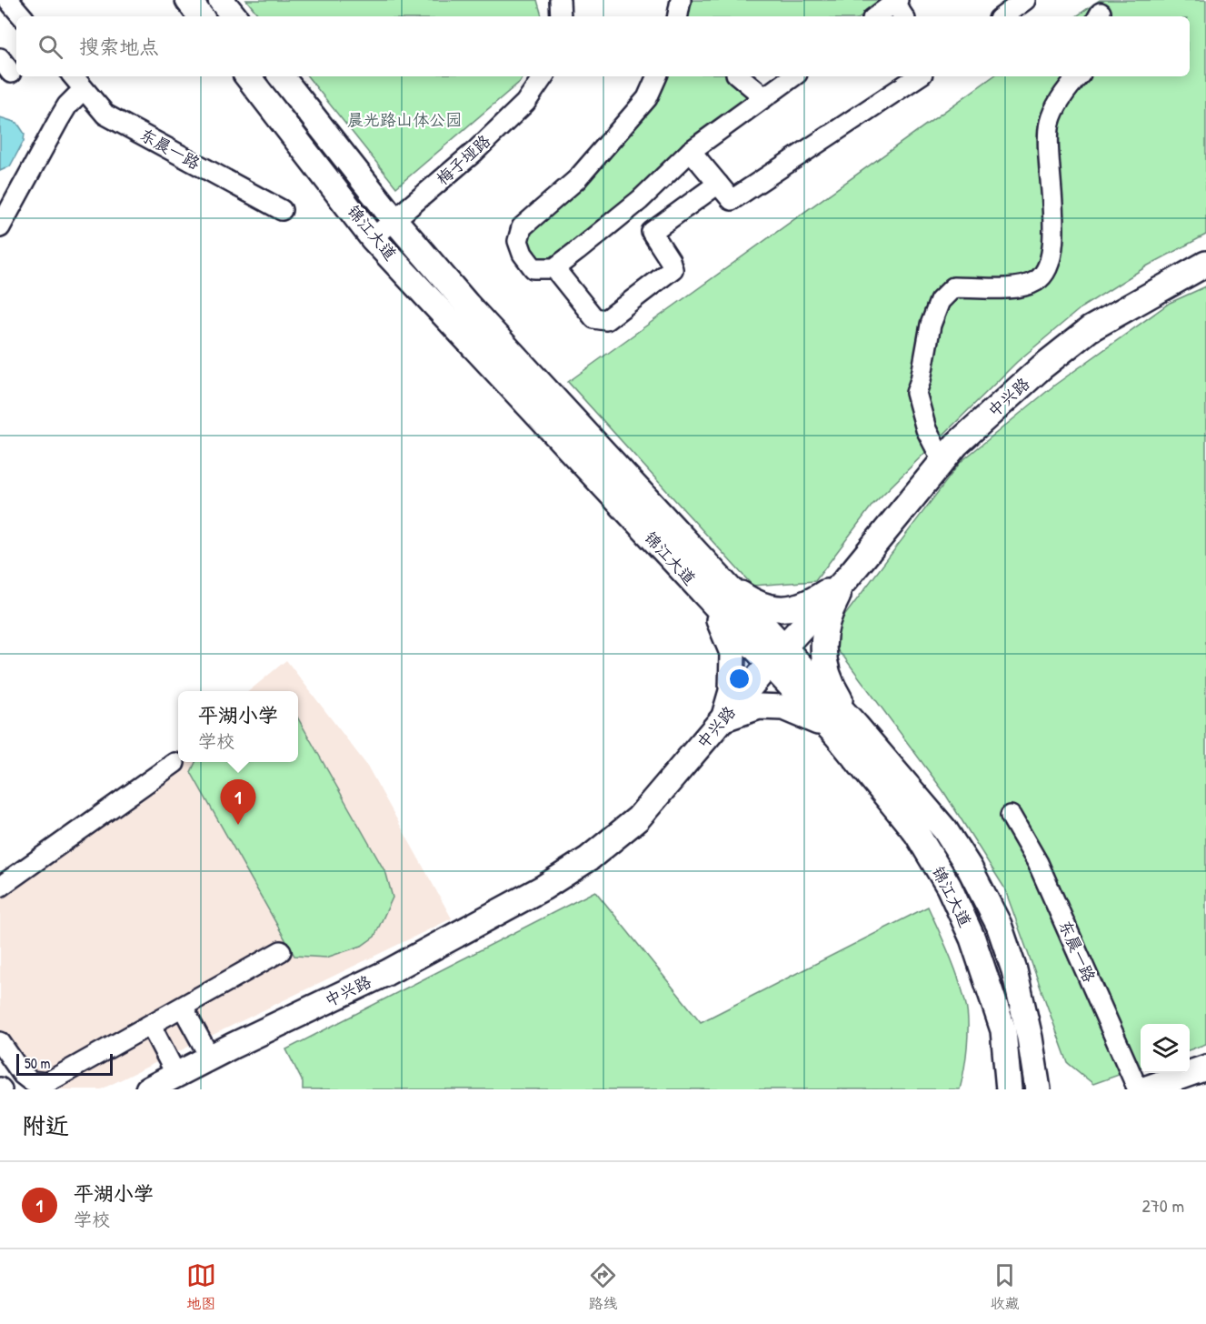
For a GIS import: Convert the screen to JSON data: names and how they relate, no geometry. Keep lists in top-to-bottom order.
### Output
{
  "streets": {
    "main road": ["锦江大道", "中兴路"],
    "street": ["东晨一路", "梅子垭路"]
  },
  "crossings": [
    ["梅子垭路", "锦江大道"],
    ["锦江大道", "中兴路"]
  ],
  "parks": ["晨光路山体公园"],
  "scale_bar": "50 m",
  "page": {
    "search": "搜索地点",
    "popup": ["平湖小学", "学校"],
    "pins": "1",
    "scale": "50 m",
    "heading": "附近",
    "list": [
      {
        "mark": "1",
        "name": "平湖小学",
        "note": "学校",
        "value": "270 m"
      }
    ],
    "nav": ["地图", "路线", "收藏"]
  }
}
